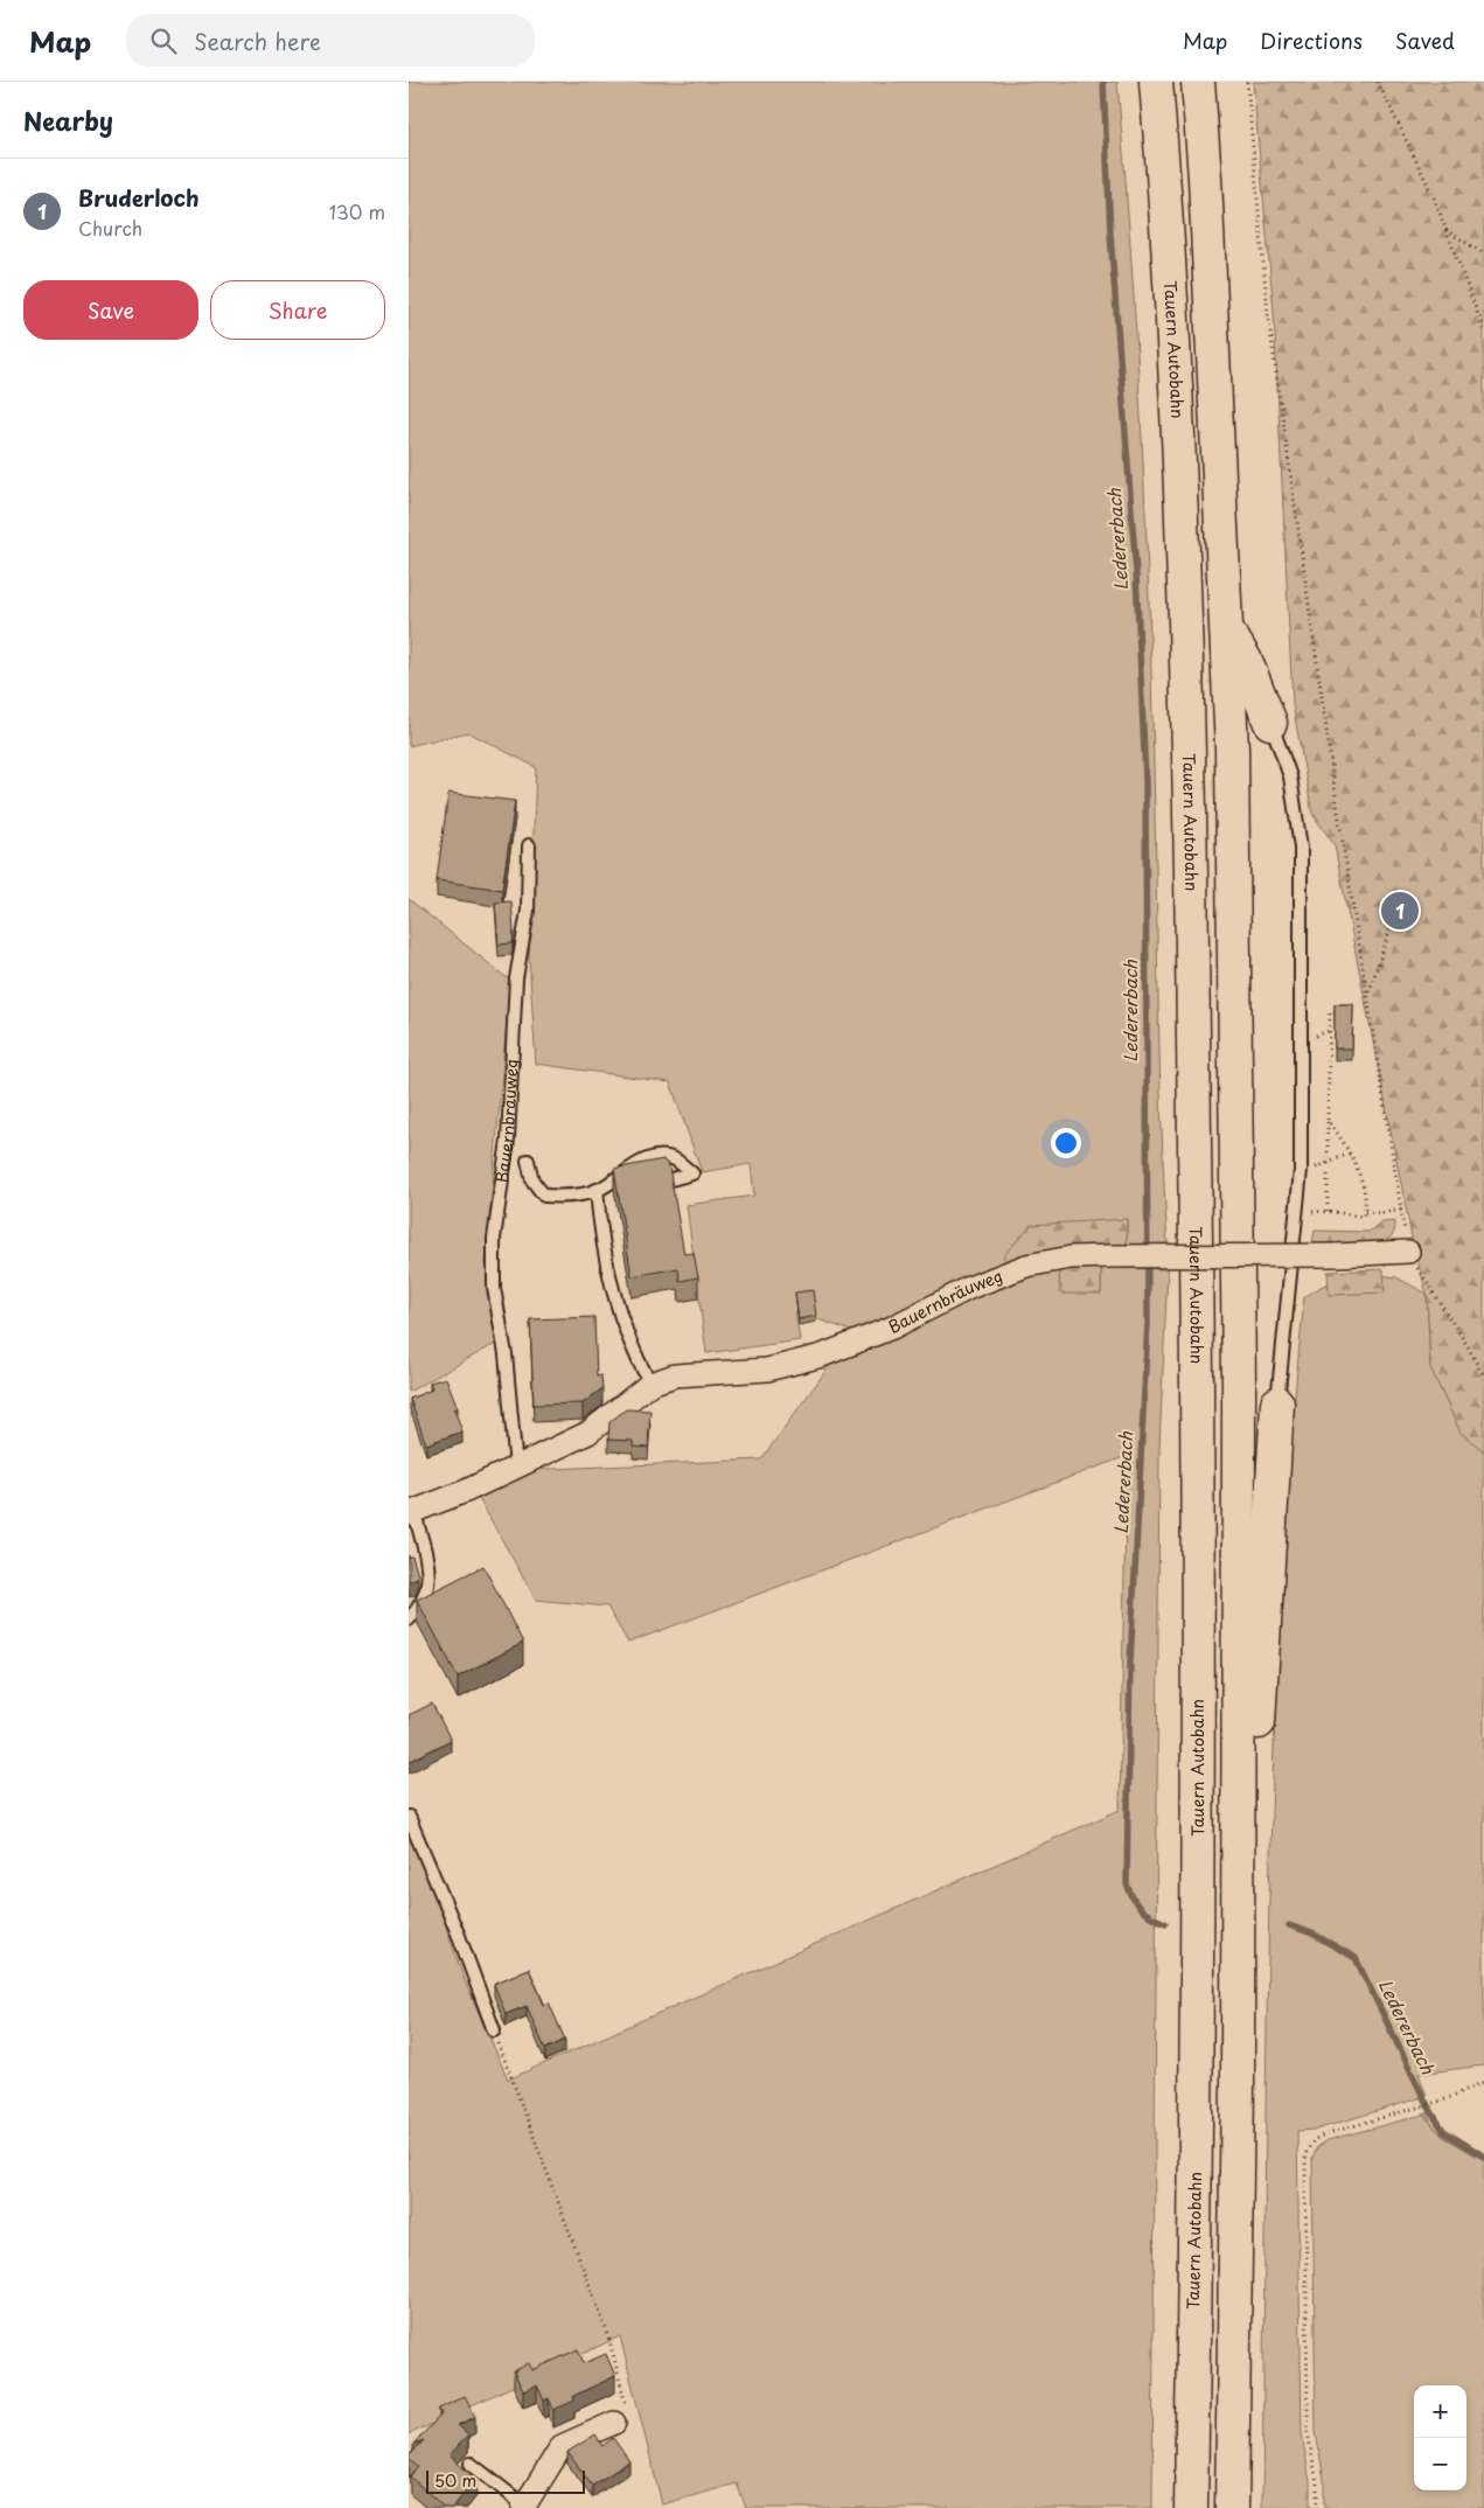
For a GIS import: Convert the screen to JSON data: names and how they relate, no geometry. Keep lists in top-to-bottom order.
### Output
{
  "streets": {
    "highway": ["Tauern Autobahn"],
    "street": ["Bauernbräuweg"]
  },
  "water": ["Ledererbach"],
  "scale_bar": "50 m",
  "page": {
    "header": "Map",
    "search": "Search here",
    "nav": ["Map", "Directions", "Saved"],
    "heading": "Nearby",
    "list": [
      {
        "mark": "1",
        "name": "Bruderloch",
        "note": "Church",
        "value": "130 m"
      }
    ],
    "buttons": ["Save", "Share"],
    "pins": "1",
    "map_buttons": ["+", "−"],
    "scale": "50 m"
  }
}
